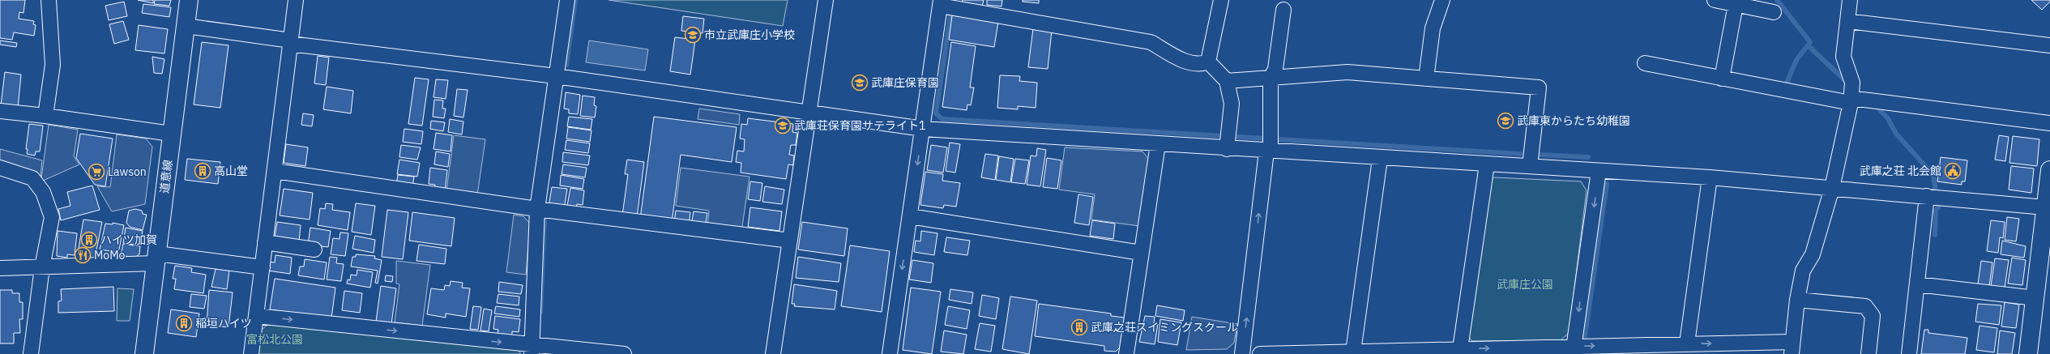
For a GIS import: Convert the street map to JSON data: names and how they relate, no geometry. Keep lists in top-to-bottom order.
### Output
{
  "streets": {
    "street": ["道意線"]
  },
  "parks": ["武庫庄公園", "富松北公園"],
  "places": {
    "school or university": [
      "市立武庫庄小学校",
      "武庫庄保育園",
      "武庫東からたち幼稚園",
      "武庫荘保育園サテライト1"
    ],
    "building": [
      "高山堂",
      "ハイツ加賀",
      "稲垣ハイツ",
      "武庫之荘スイミングスクール"
    ],
    "public building": ["武庫之荘 北会館"],
    "supermarket": ["Lawson"],
    "restaurant": ["MoMo"]
  }
}
